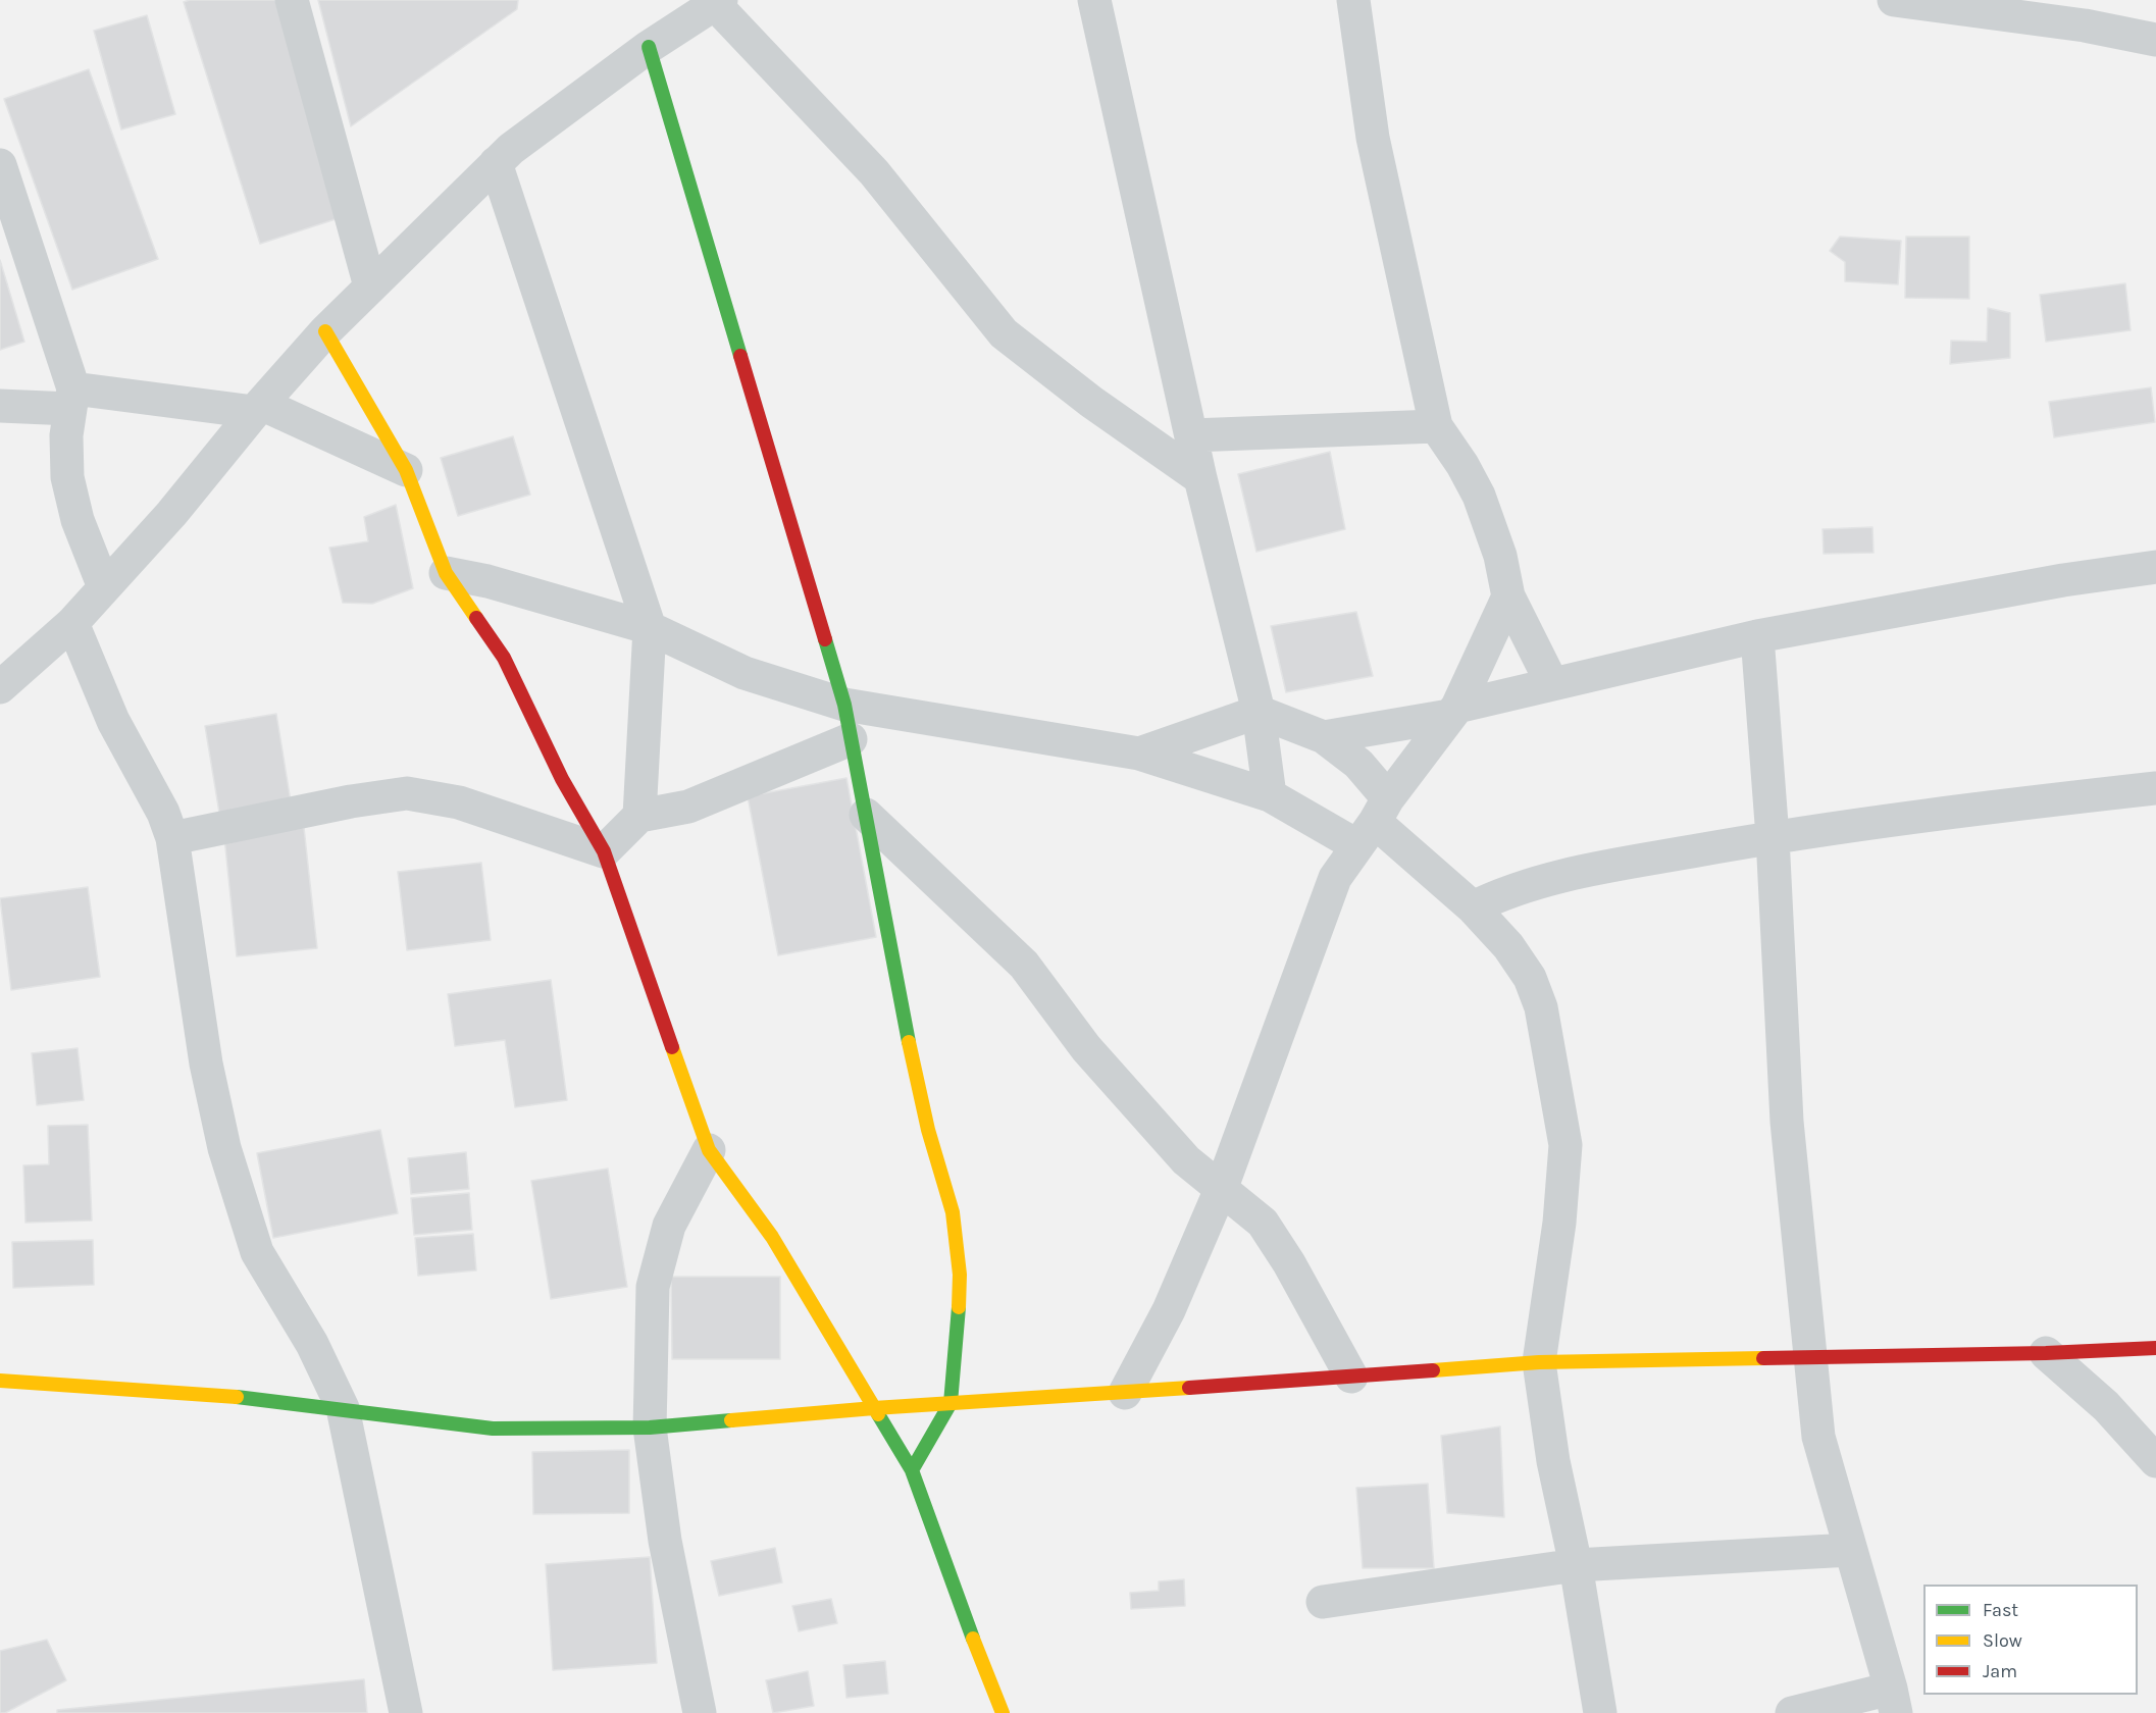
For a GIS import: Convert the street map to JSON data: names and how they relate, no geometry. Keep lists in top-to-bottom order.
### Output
{
  "legend": ["Fast", "Slow", "Jam"]
}
